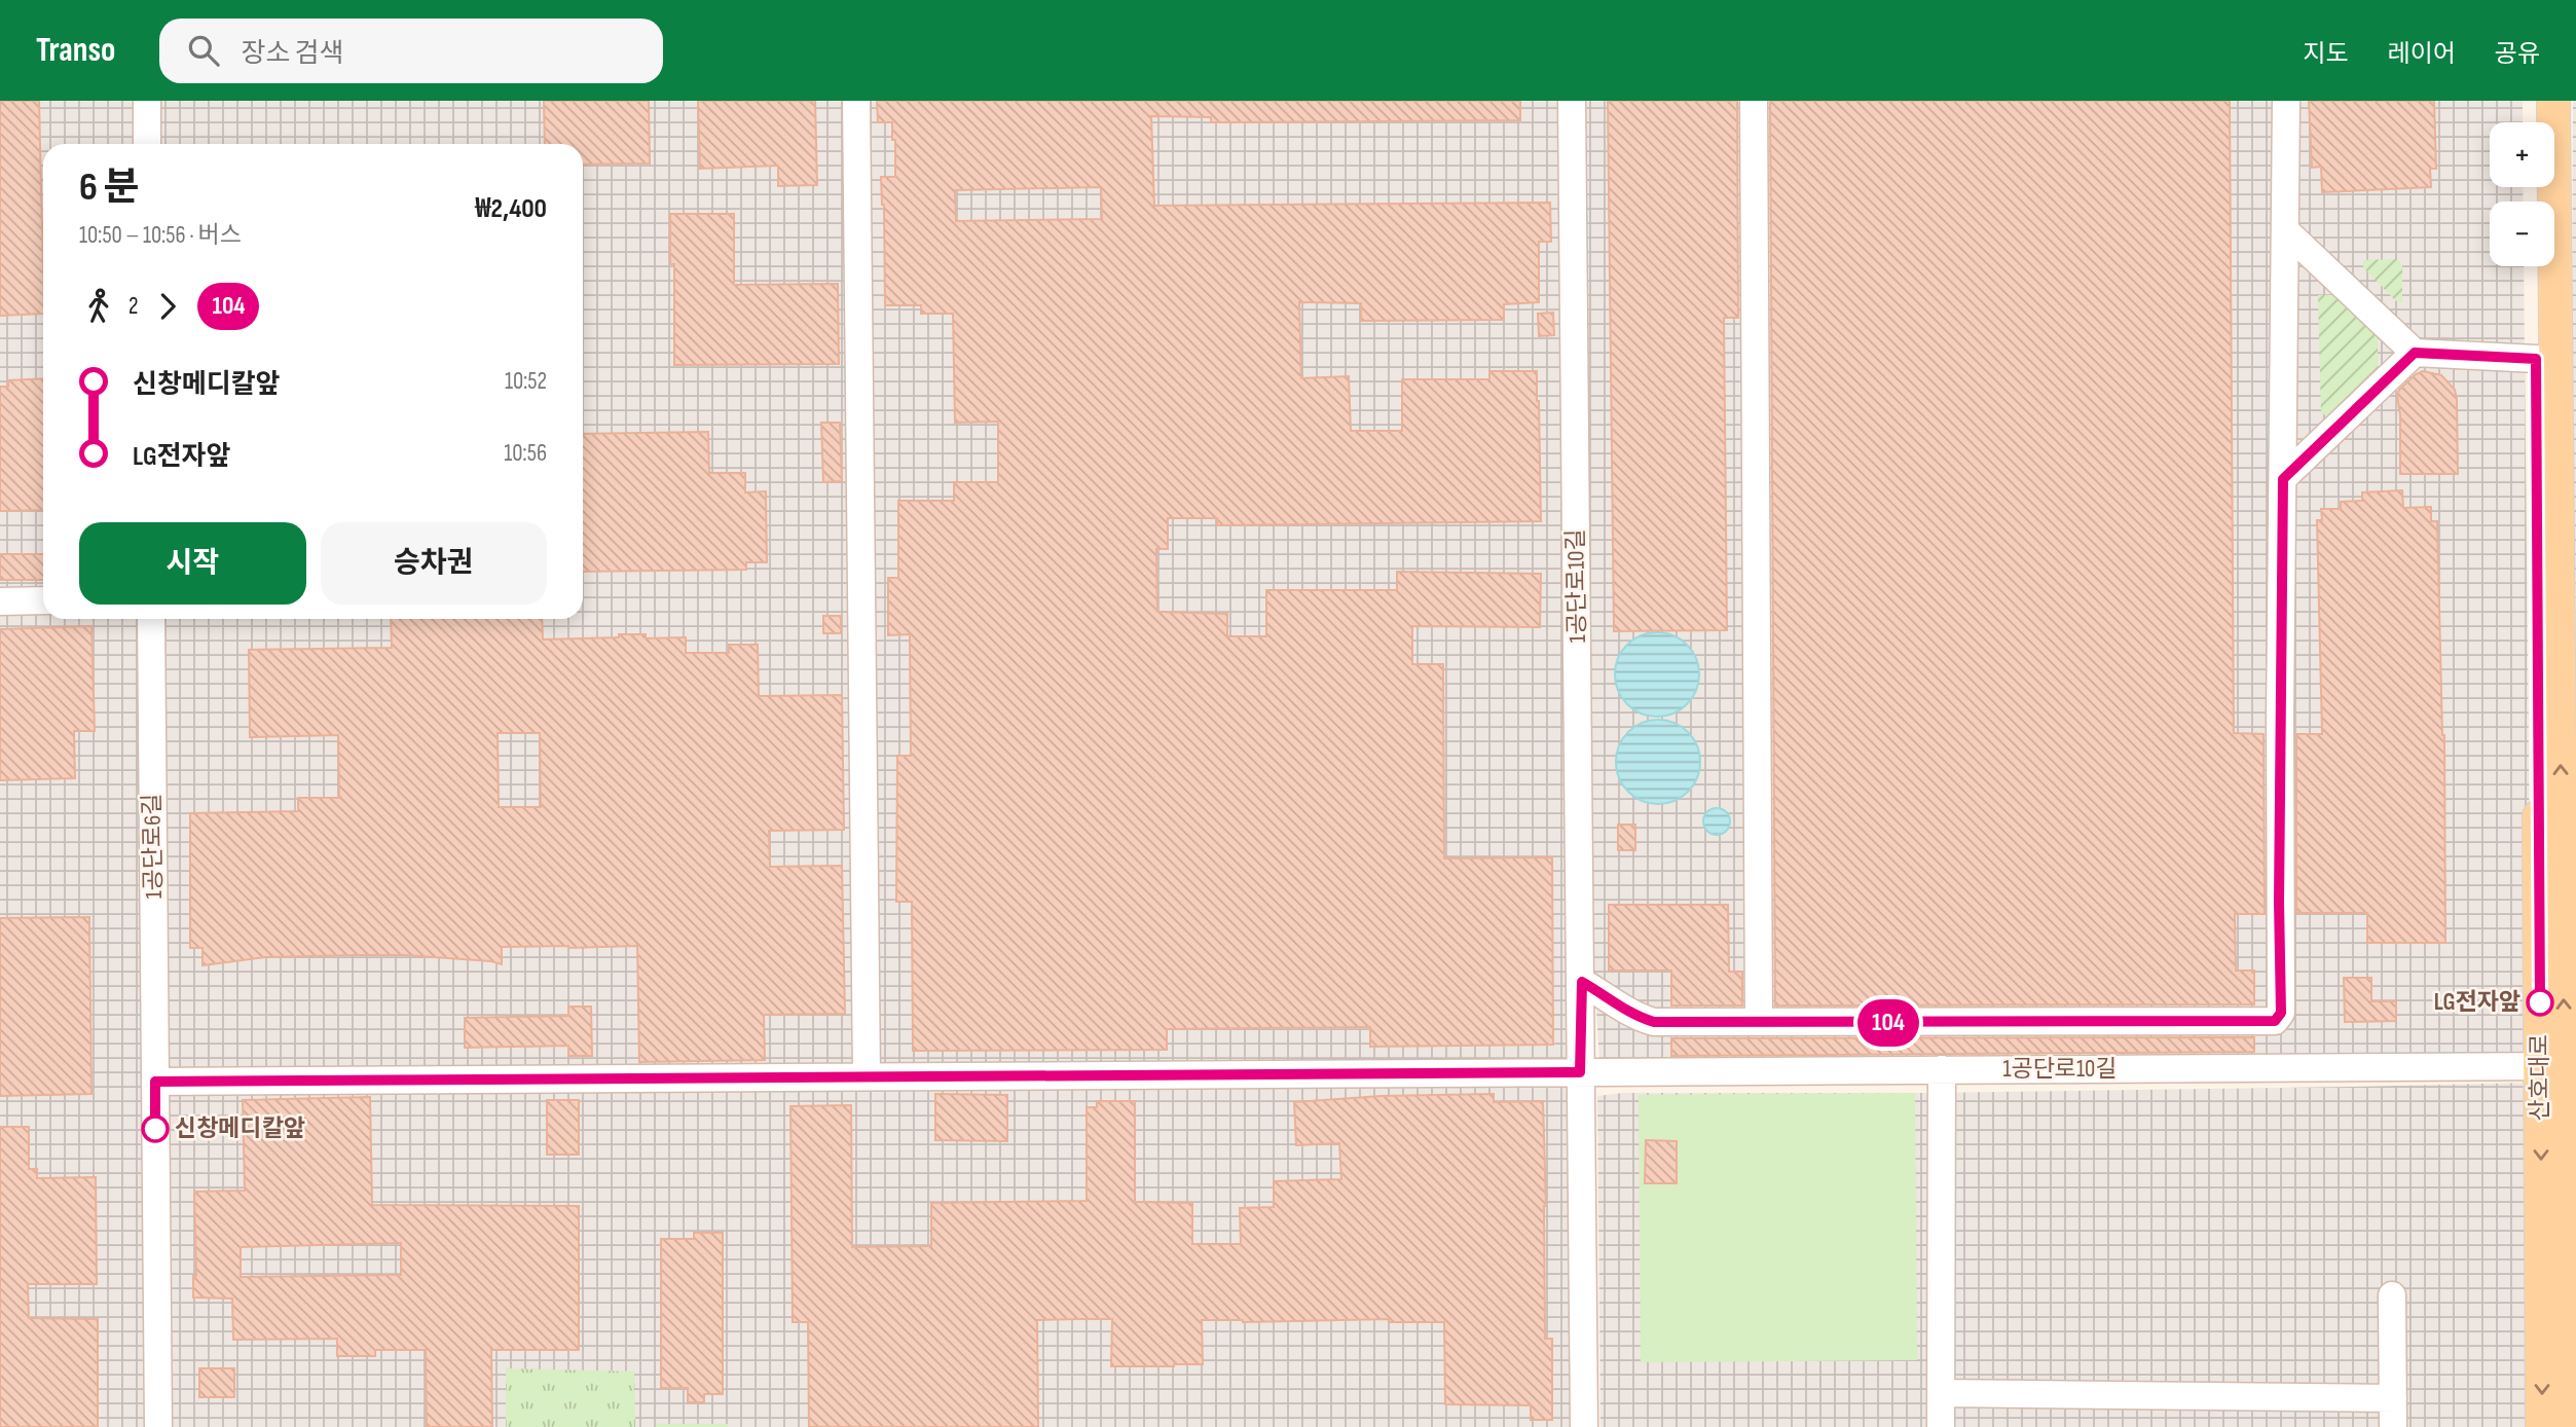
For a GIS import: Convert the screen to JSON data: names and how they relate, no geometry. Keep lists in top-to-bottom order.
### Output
{
  "streets": {
    "main road": ["산호대로"],
    "street": ["1공단로10길", "1공단로6길"]
  },
  "crossings": [
    ["1공단로10길", "산호대로"]
  ],
  "places": ["LG전자앞", "신창메디칼앞"],
  "lines": ["bus line 104"],
  "page": {
    "header": "Transo",
    "search": "장소 검색",
    "nav": ["지도", "레이어", "공유"],
    "on_map": "104",
    "map_buttons": ["+", "−"],
    "heading": ["6 분", "10:50 – 10:56 · 버스", "₩2,400"],
    "legs": ["2", "104"],
    "list": [
      {
        "name": "신창메디칼앞",
        "value": "10:52"
      },
      {
        "name": "LG전자앞",
        "value": "10:56"
      }
    ],
    "buttons": ["시작", "승차권"]
  }
}
